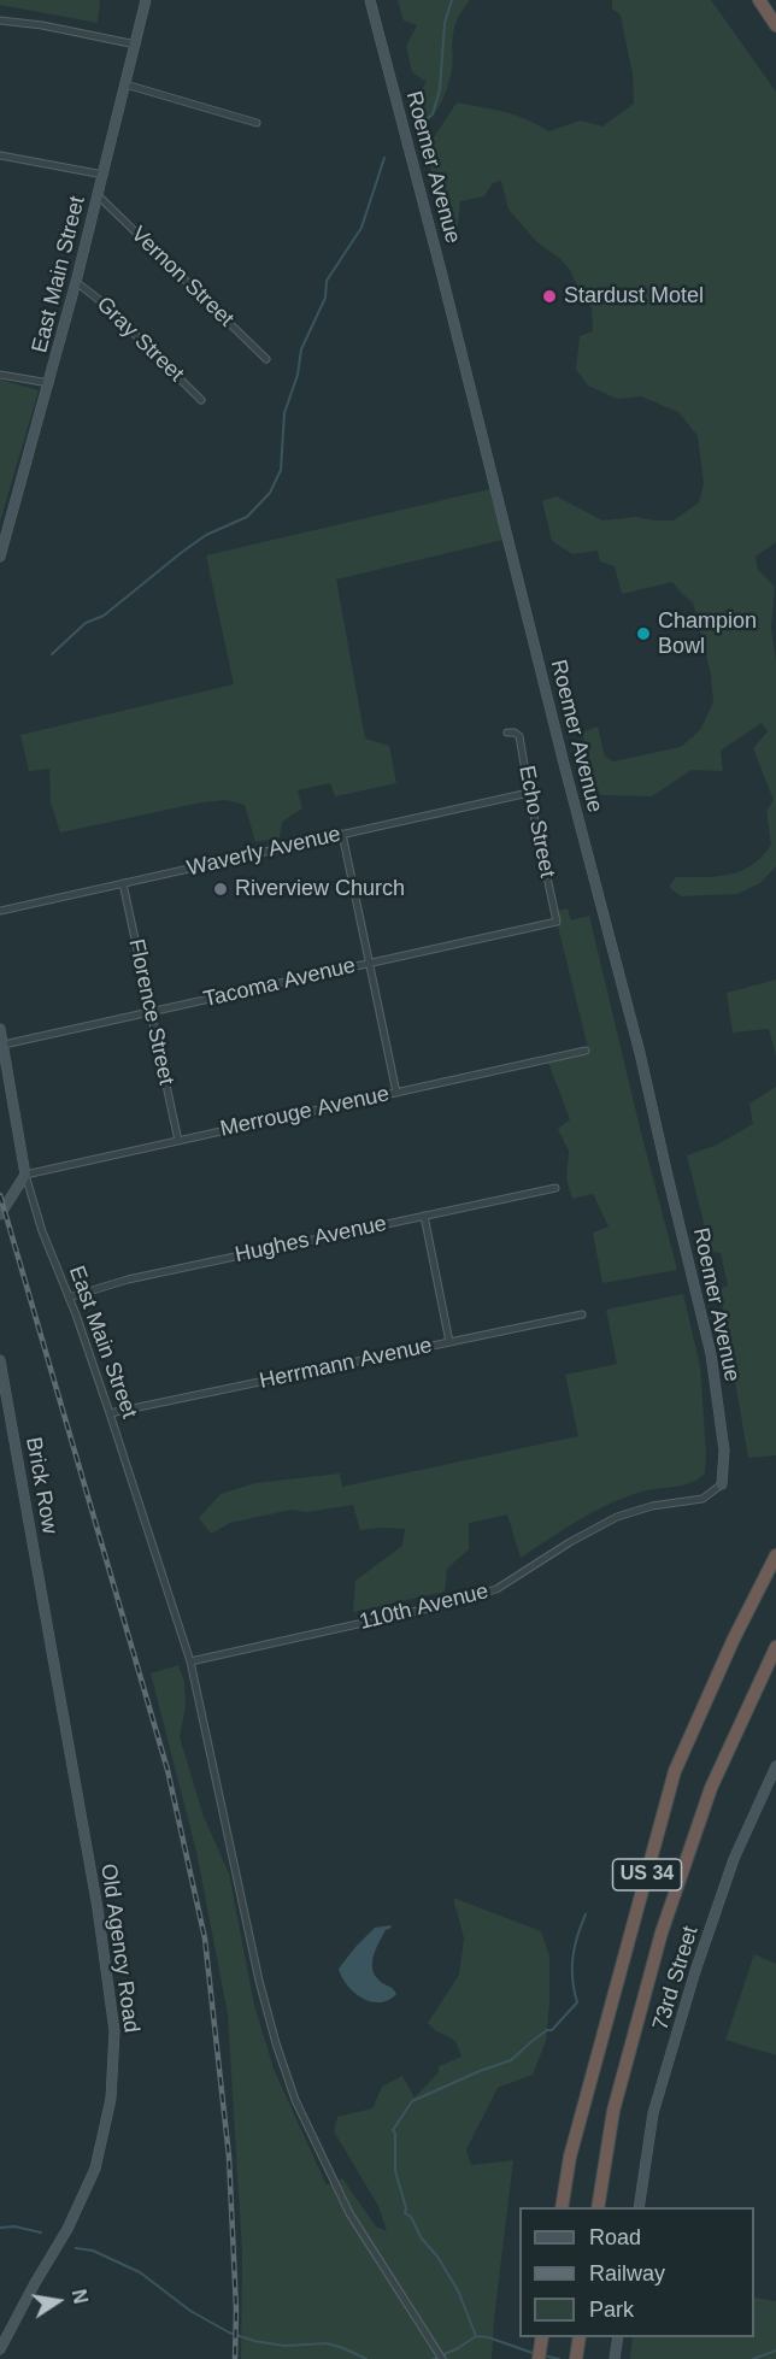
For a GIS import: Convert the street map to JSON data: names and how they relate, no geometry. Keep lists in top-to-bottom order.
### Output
{
  "streets": {
    "highway": ["US 34"],
    "street": [
      "Roemer Avenue",
      "East Main Street",
      "Vernon Street",
      "Gray Street",
      "Echo Street",
      "Waverly Avenue",
      "Tacoma Avenue",
      "Florence Street",
      "Merrouge Avenue",
      "Hughes Avenue",
      "Herrmann Avenue",
      "Brick Row",
      "110th Avenue",
      "Old Agency Road",
      "73rd Street"
    ]
  },
  "crossings": [
    ["Roemer Avenue", "110th Avenue"],
    ["East Main Street", "Vernon Street"],
    ["East Main Street", "Gray Street"],
    ["East Main Street", "Tacoma Avenue"],
    ["East Main Street", "Merrouge Avenue"],
    ["East Main Street", "Hughes Avenue"],
    ["East Main Street", "Herrmann Avenue"],
    ["East Main Street", "110th Avenue"],
    ["Echo Street", "Waverly Avenue"],
    ["Echo Street", "Tacoma Avenue"],
    ["Waverly Avenue", "Florence Street"],
    ["Tacoma Avenue", "Florence Street"],
    ["Florence Street", "Merrouge Avenue"],
    ["Brick Row", "Old Agency Road"]
  ],
  "places": ["Stardust Motel", "Champion Bowl", "Riverview Church"],
  "legend": ["Road", "Railway", "Park"],
  "north": "right"
}
